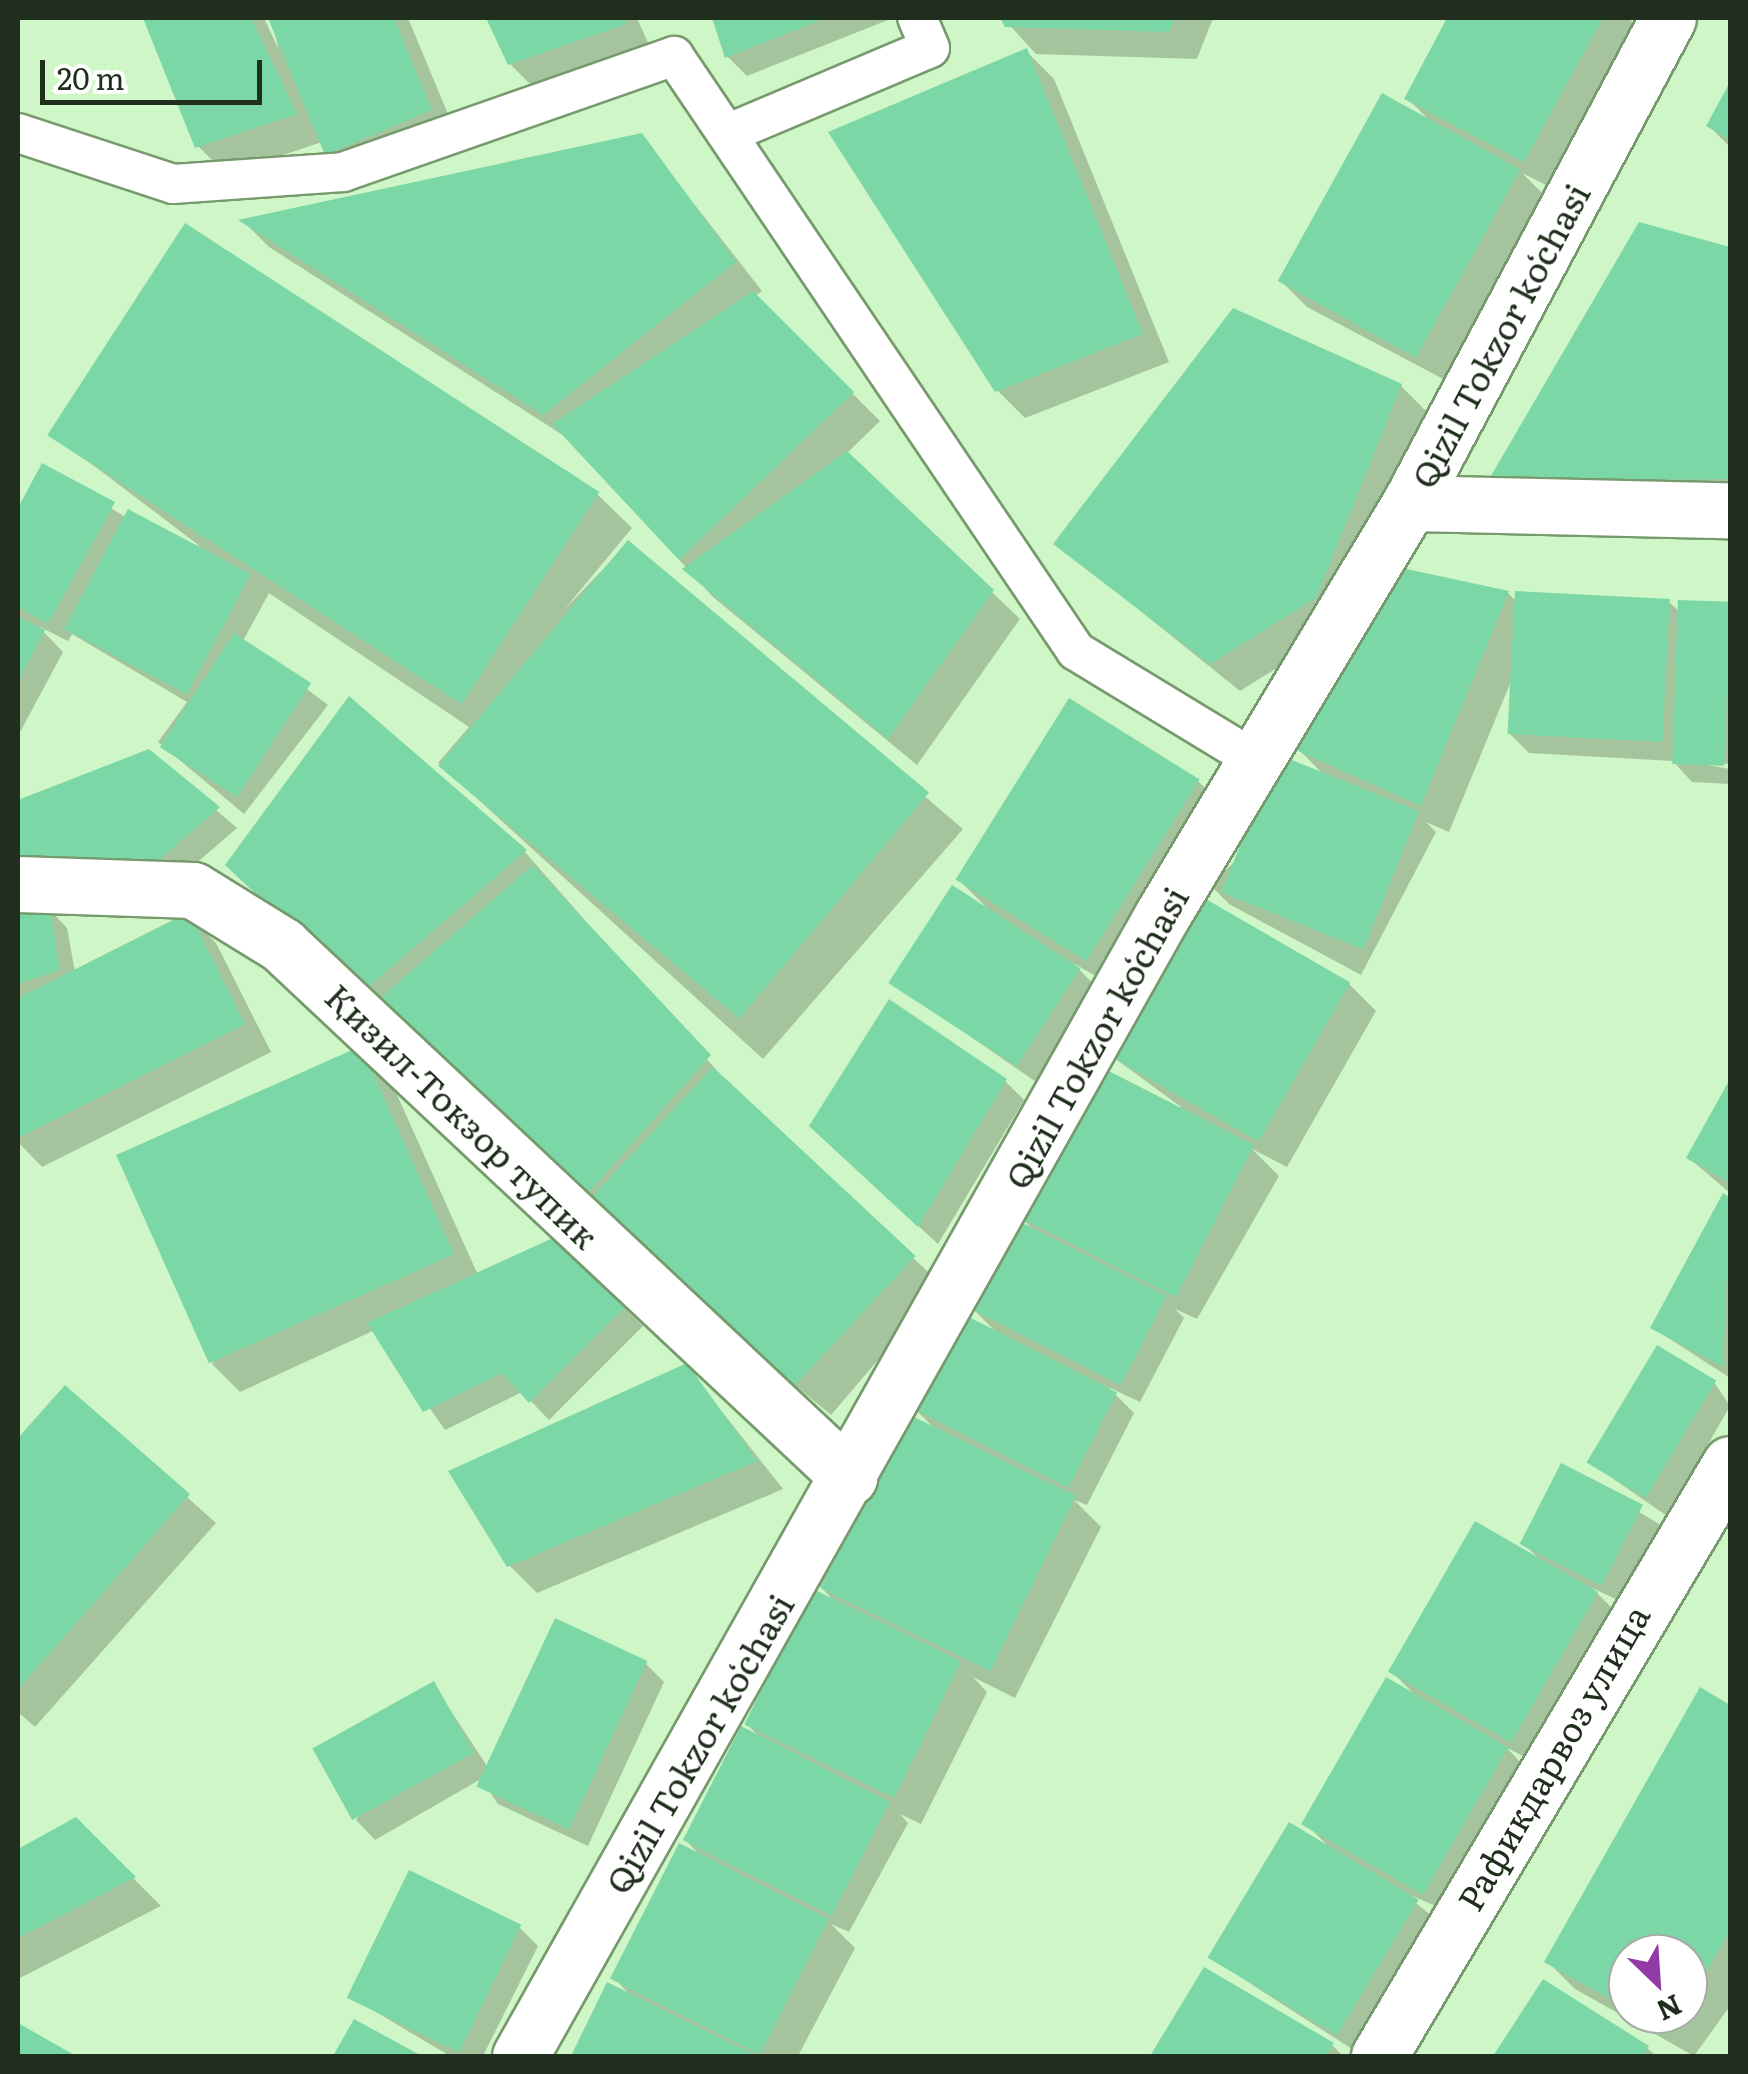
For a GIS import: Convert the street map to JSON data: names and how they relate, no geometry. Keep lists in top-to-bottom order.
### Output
{
  "streets": {
    "street": ["Qizil Tokzor koʻchasi", "Қизил-Токзор тупик", "Рафикдарвоз улица"]
  },
  "crossings": [
    ["Qizil Tokzor koʻchasi", "Қизил-Токзор тупик"]
  ],
  "scale_bar": "20 m",
  "north": "bottom right"
}
